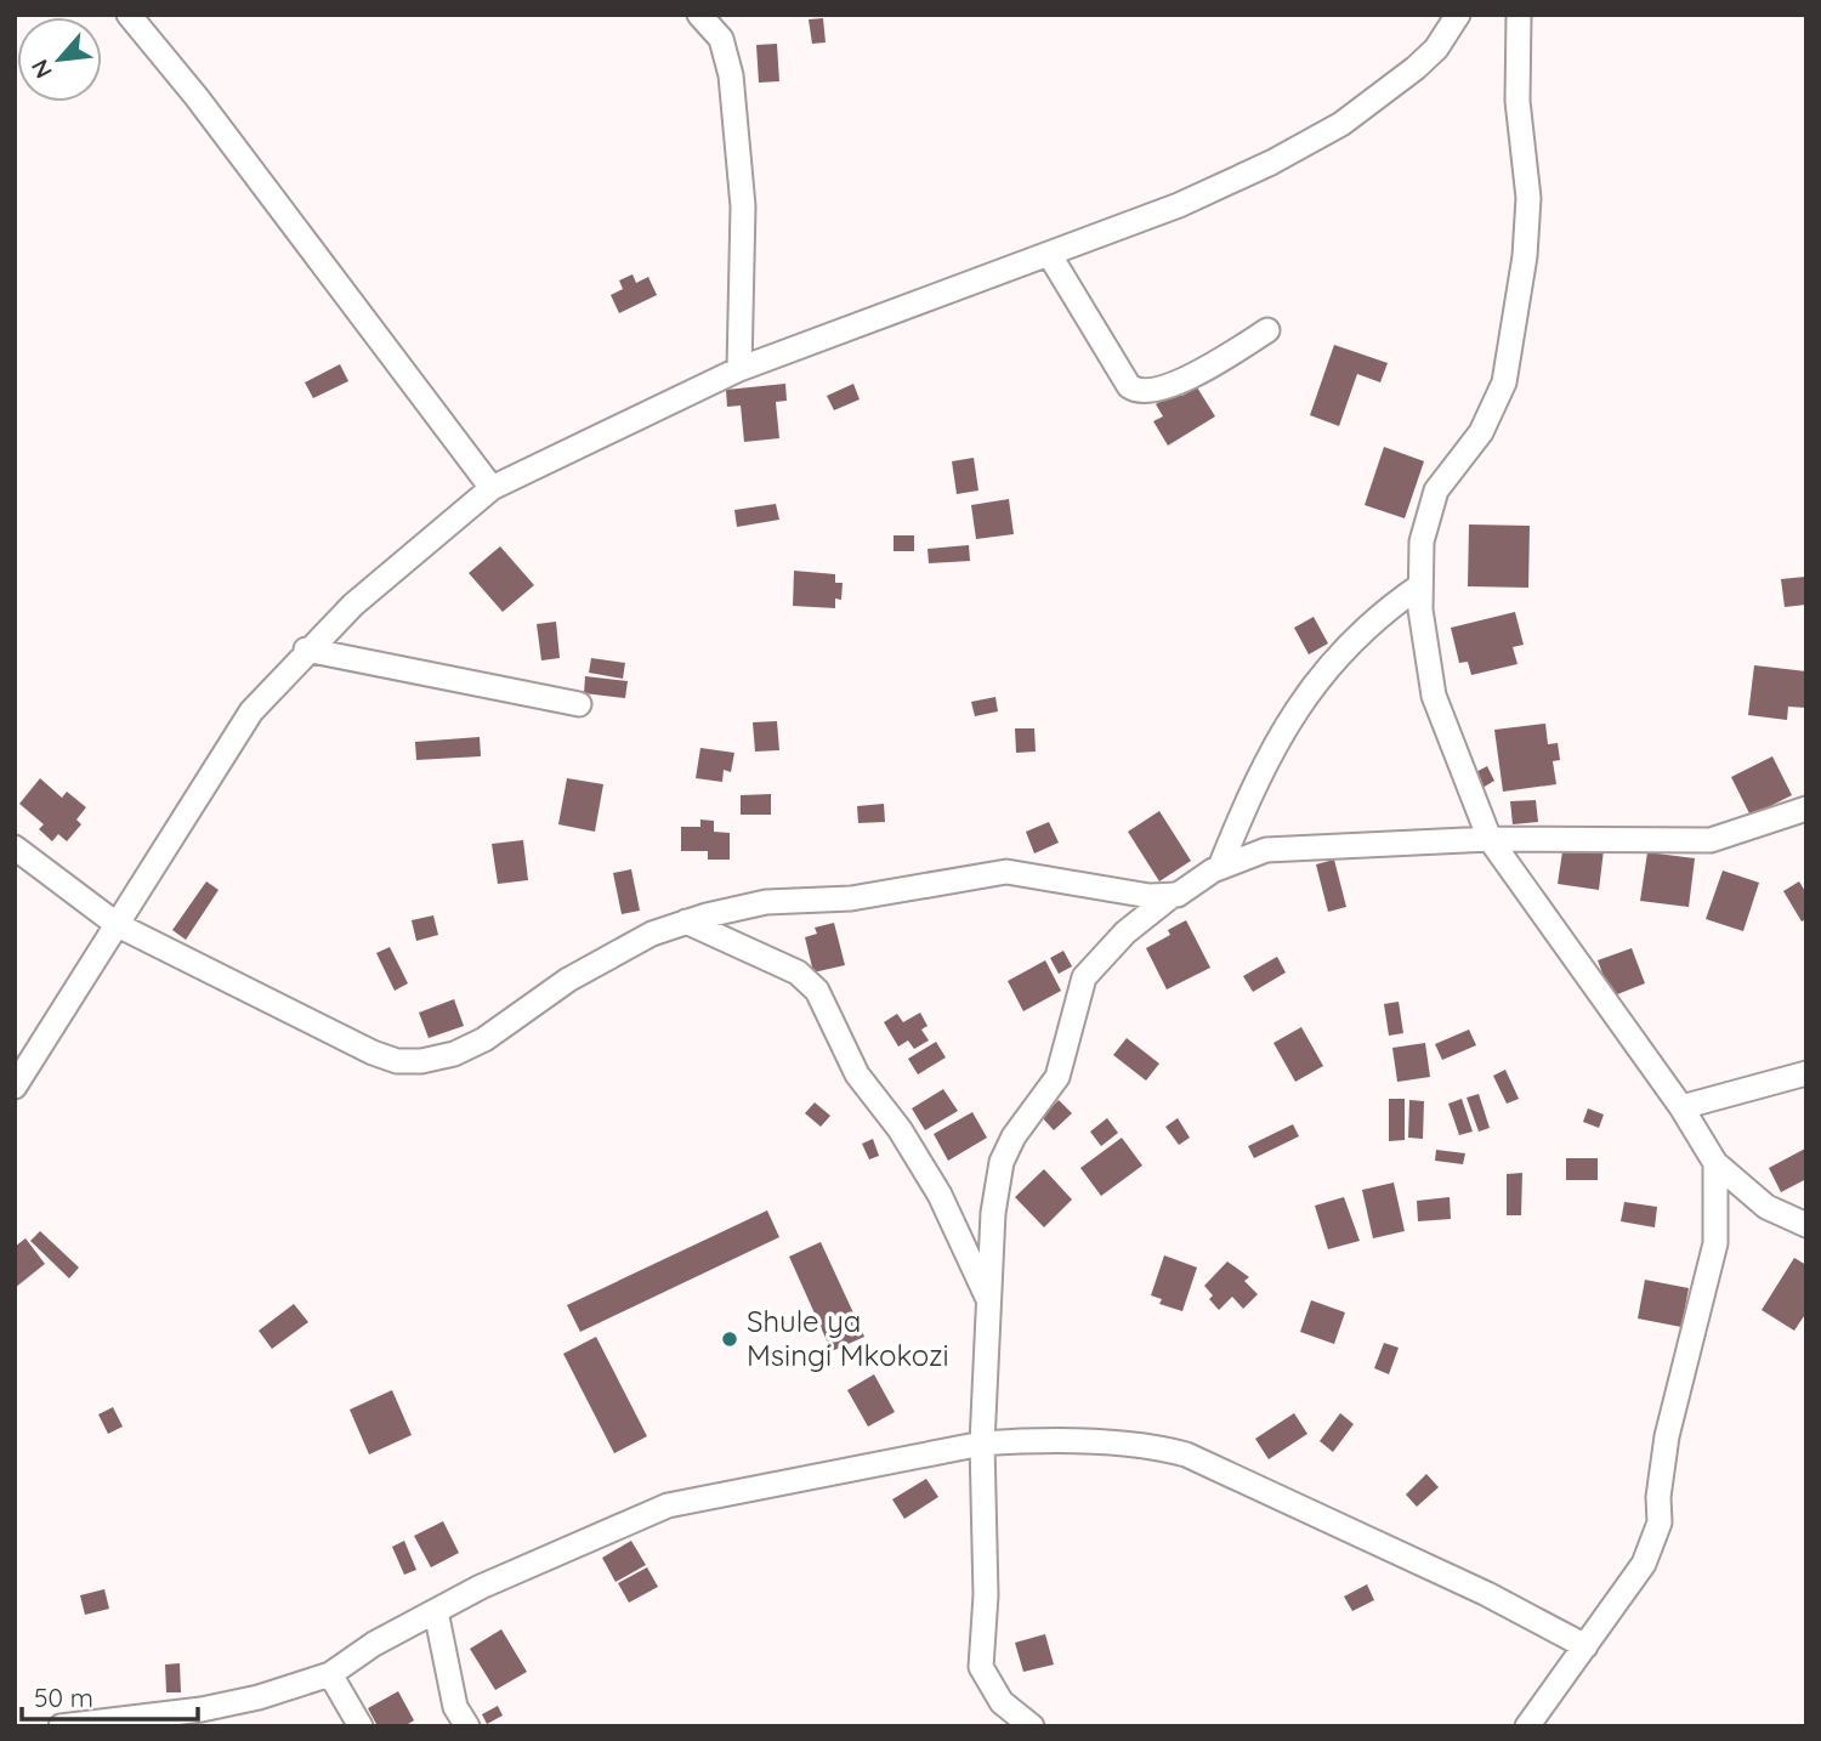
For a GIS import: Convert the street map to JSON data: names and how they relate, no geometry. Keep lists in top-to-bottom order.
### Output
{
  "places": ["Shule ya Msingi Mkokozi"],
  "scale_bar": "50 m",
  "north": "bottom left"
}
